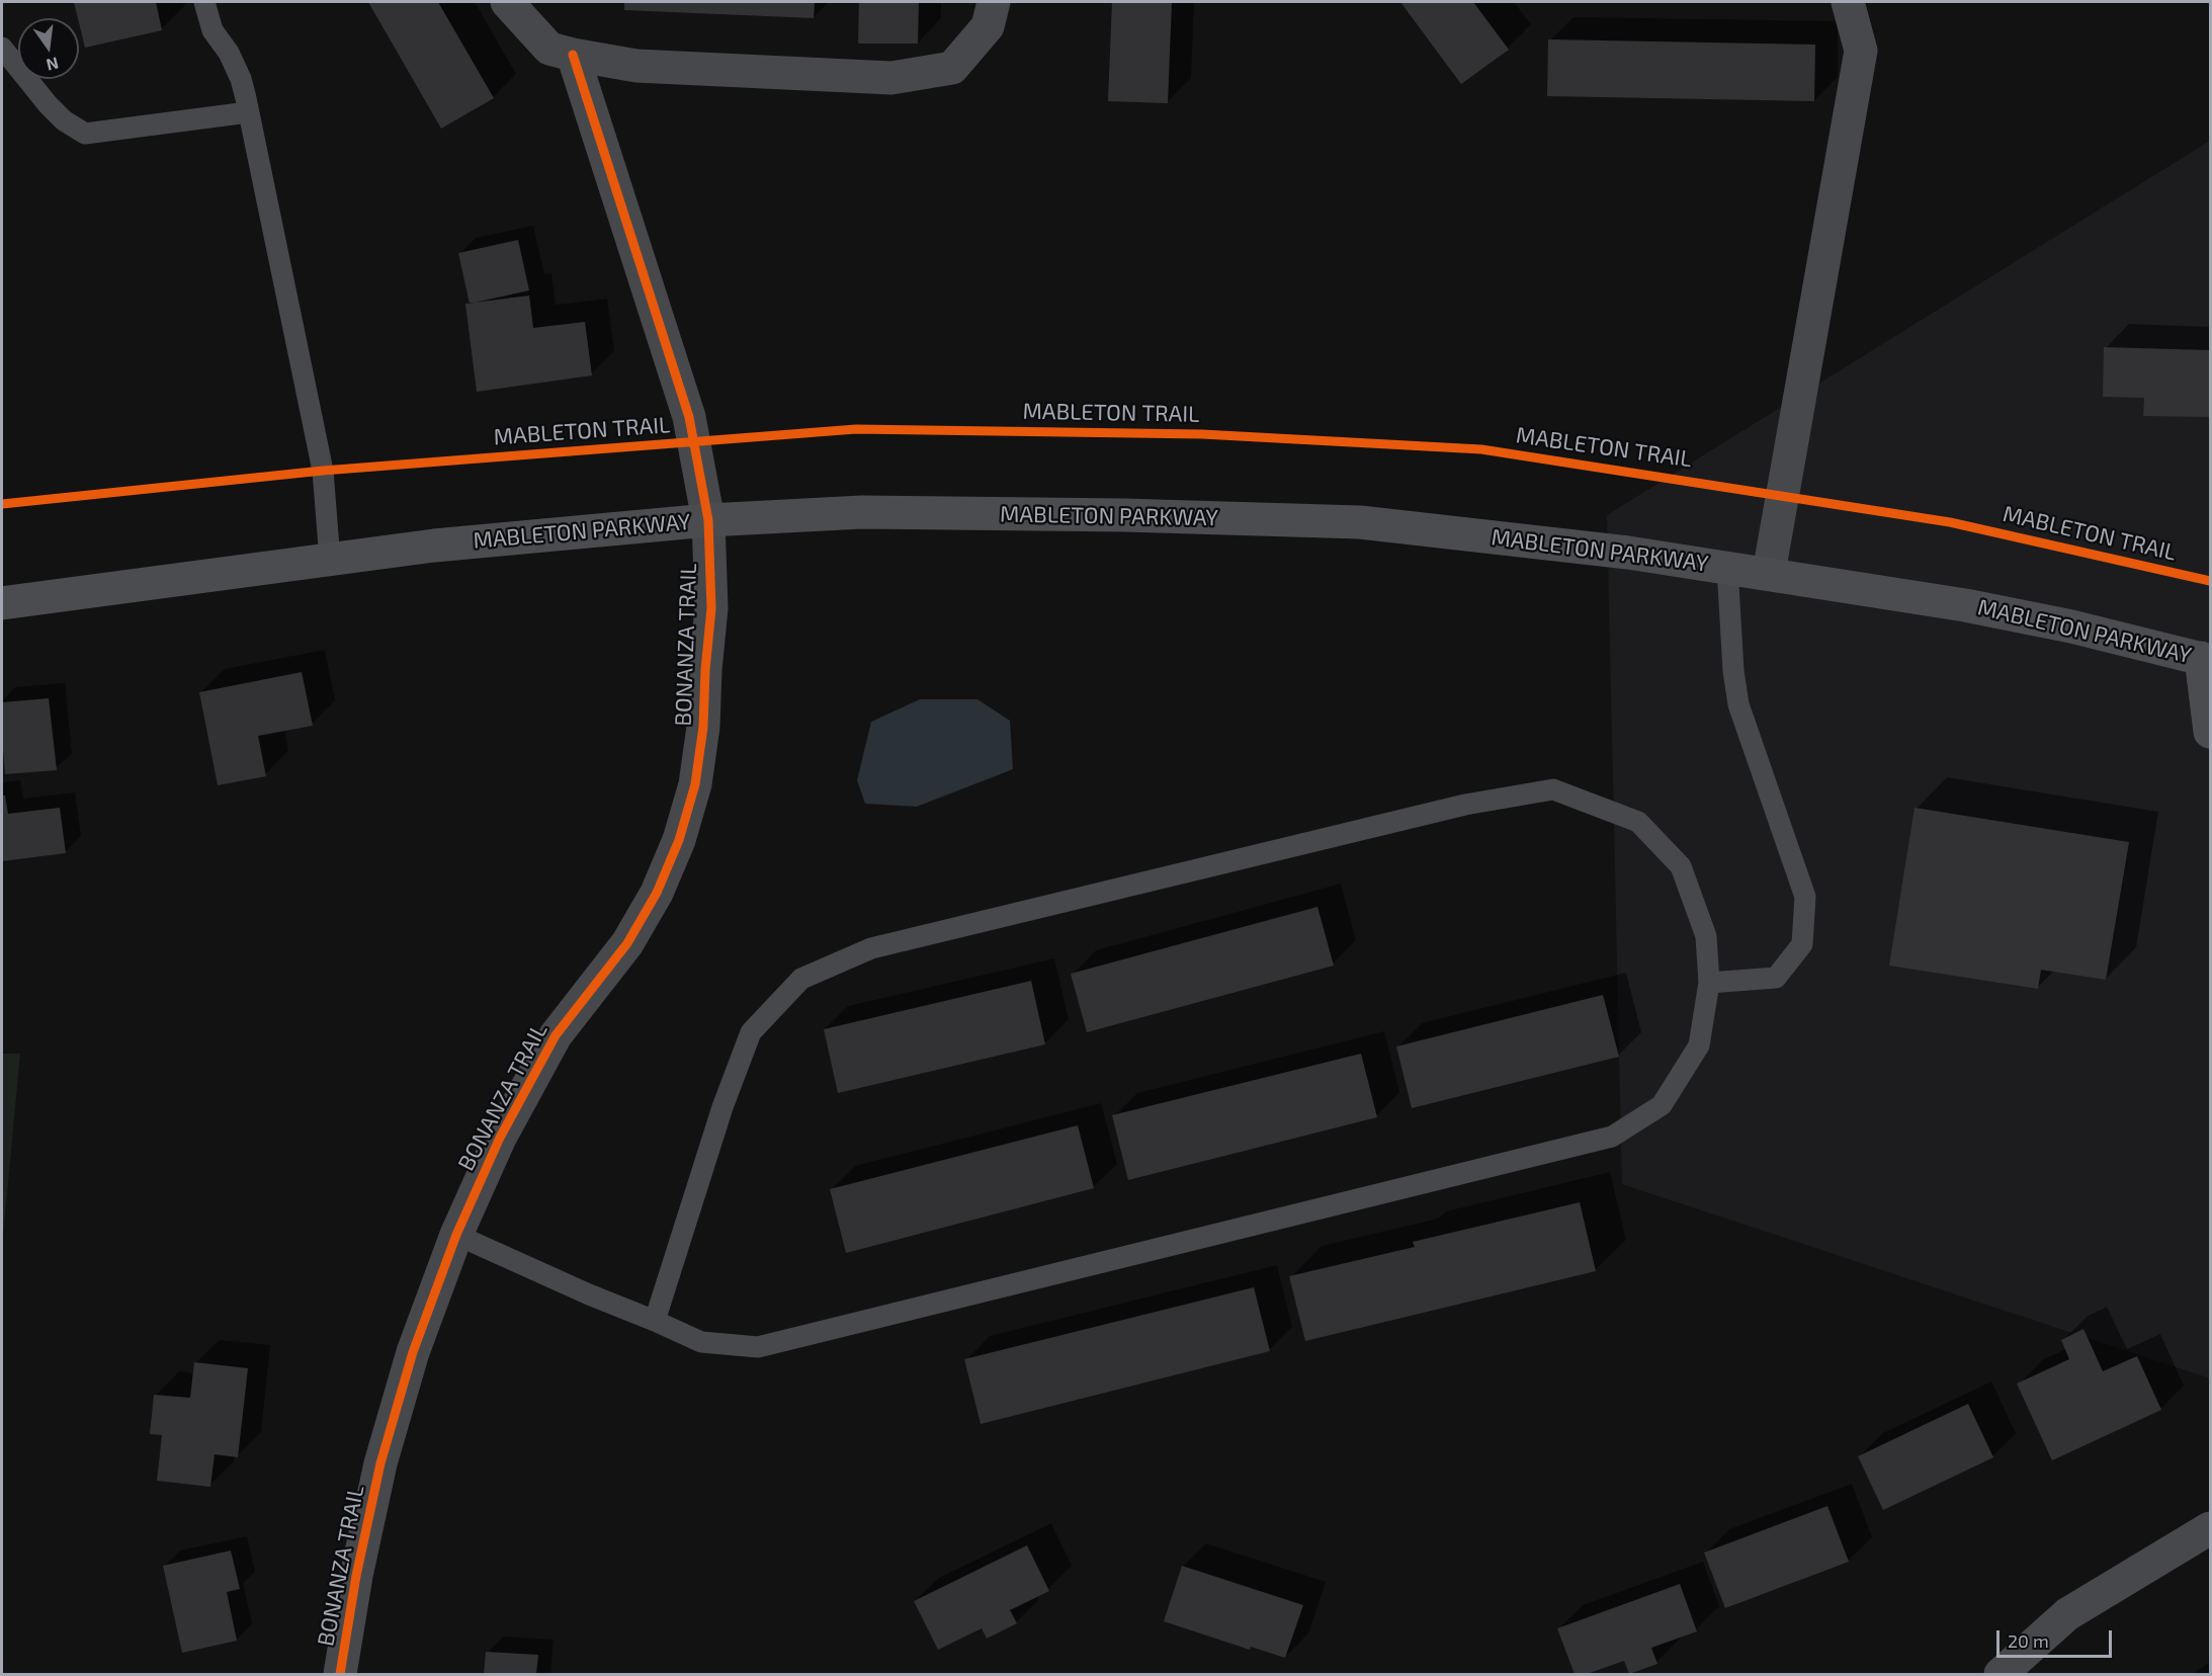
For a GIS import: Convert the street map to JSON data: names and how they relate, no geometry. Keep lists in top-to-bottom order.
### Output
{
  "streets": {
    "main road": ["MABLETON PARKWAY"],
    "street": ["BONANZA TRAIL"],
    "cycle path": ["MABLETON TRAIL"]
  },
  "crossings": [
    ["MABLETON PARKWAY", "BONANZA TRAIL"]
  ],
  "scale_bar": "20 m",
  "north": "bottom"
}
